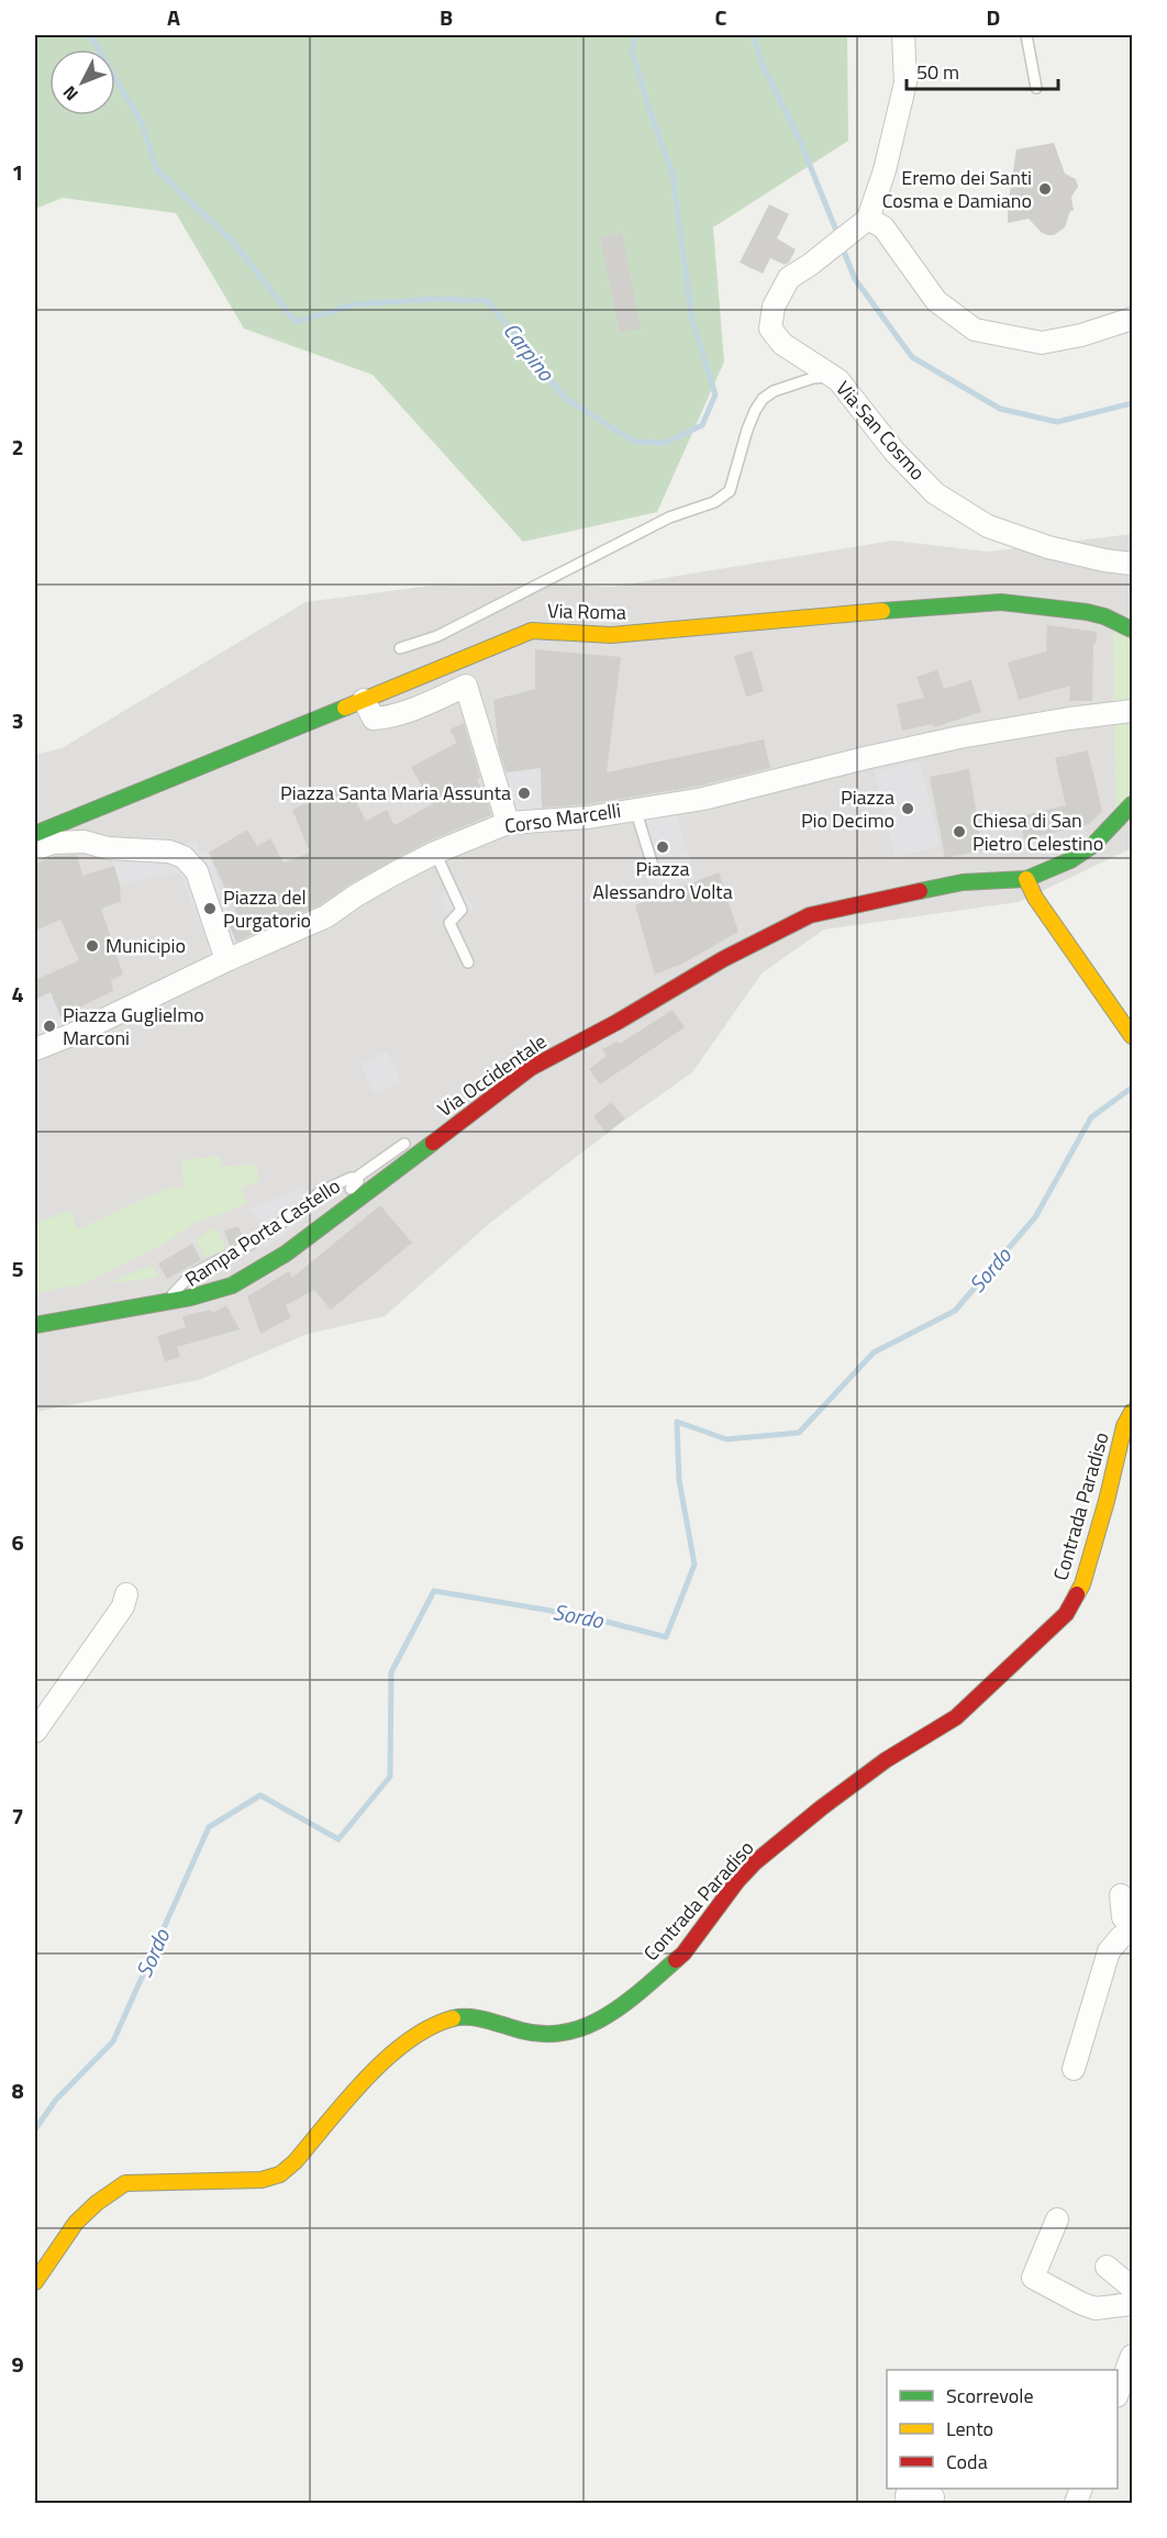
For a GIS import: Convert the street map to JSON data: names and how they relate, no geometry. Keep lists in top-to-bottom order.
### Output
{
  "streets": {
    "main road": ["Via Roma", "Via Occidentale", "Contrada Paradiso"],
    "street": ["Via San Cosmo", "Corso Marcelli"],
    "lane": ["Rampa Porta Castello"]
  },
  "crossings": [
    ["Via Occidentale", "Rampa Porta Castello"]
  ],
  "water": ["Carpino", "Sordo"],
  "places": [
    "Eremo dei Santi Cosma e Damiano",
    "Piazza Santa Maria Assunta",
    "Piazza Pio Decimo",
    "Chiesa di San Pietro Celestino",
    "Piazza Alessandro Volta",
    "Piazza del Purgatorio",
    "Municipio",
    "Piazza Guglielmo Marconi"
  ],
  "legend": ["Scorrevole", "Lento", "Coda"],
  "scale_bar": "50 m",
  "north": "bottom left",
  "grid": {
    "columns": [
      "A",
      "B",
      "C",
      "D"
    ],
    "rows": [
      "1",
      "2",
      "3",
      "4",
      "5",
      "6",
      "7",
      "8",
      "9"
    ]
  }
}
